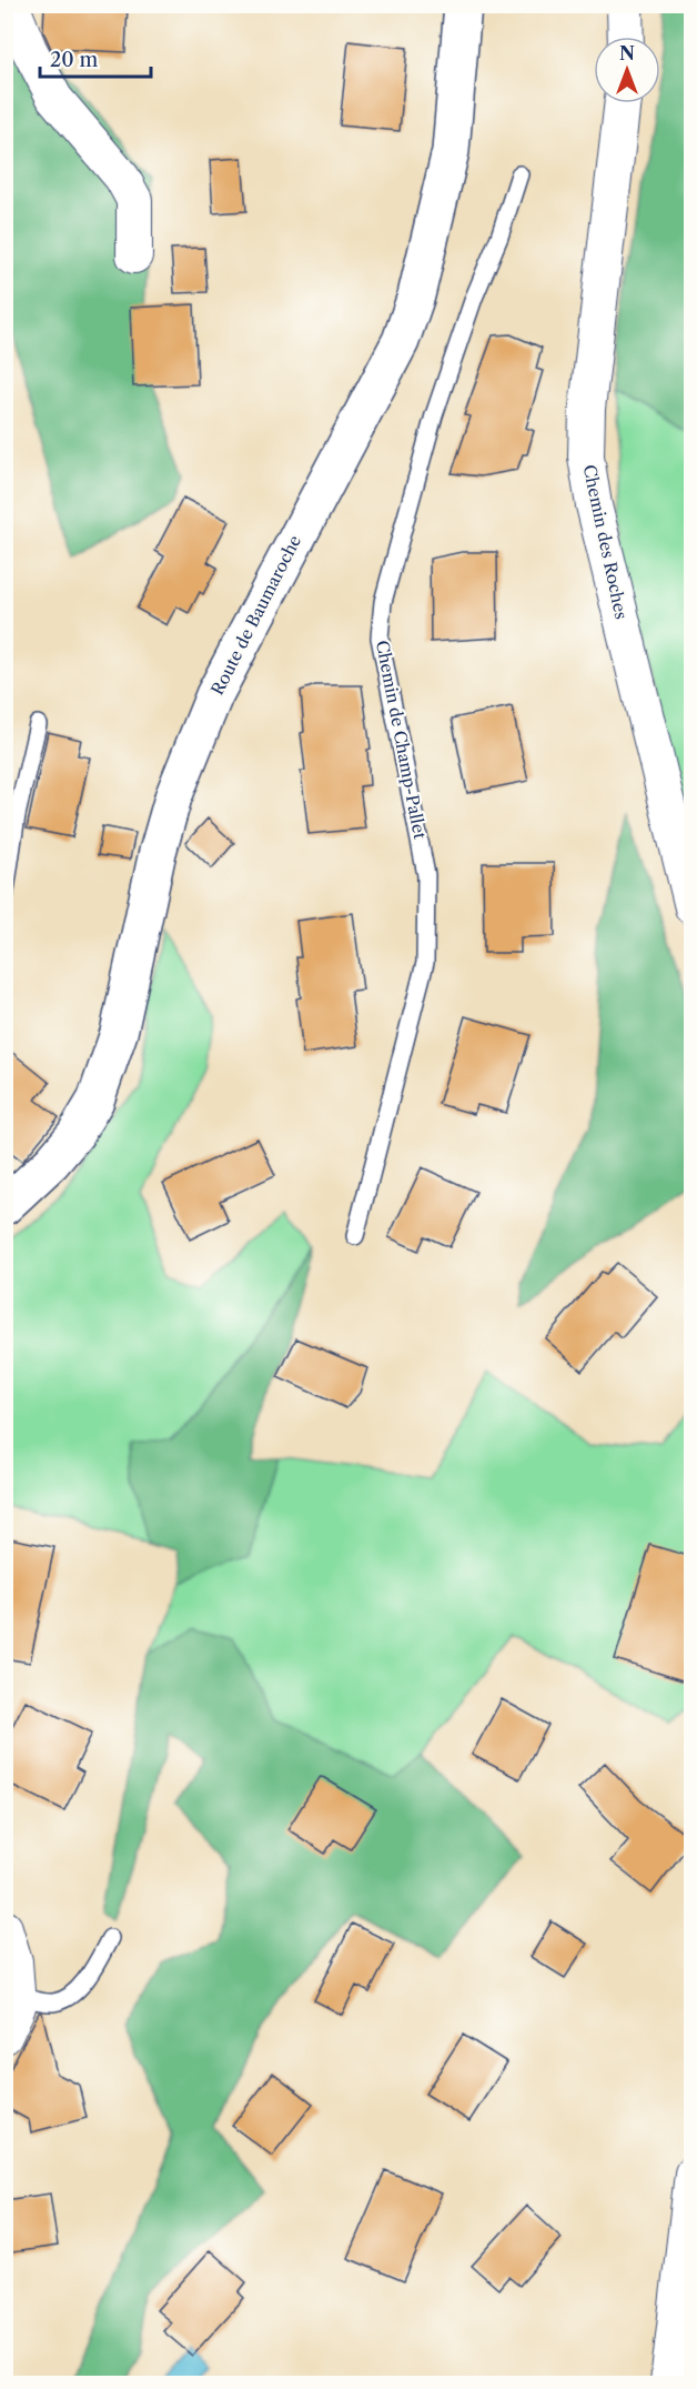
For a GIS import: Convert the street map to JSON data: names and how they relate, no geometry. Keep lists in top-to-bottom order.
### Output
{
  "streets": {
    "street": ["Chemin des Roches", "Route de Baumaroche"],
    "lane": ["Chemin de Champ-Pallet"]
  },
  "scale_bar": "20 m",
  "north": "top"
}
